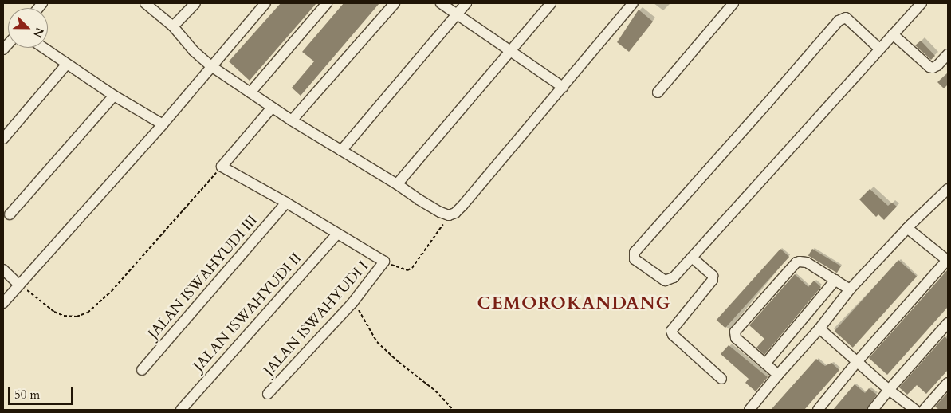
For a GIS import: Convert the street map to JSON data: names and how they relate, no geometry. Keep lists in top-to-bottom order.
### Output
{
  "streets": {
    "street": ["JALAN ISWAHYUDI III", "JALAN ISWAHYUDI II", "JALAN ISWAHYUDI I"]
  },
  "districts": ["CEMOROKANDANG"],
  "scale_bar": "50 m",
  "north": "bottom right"
}
